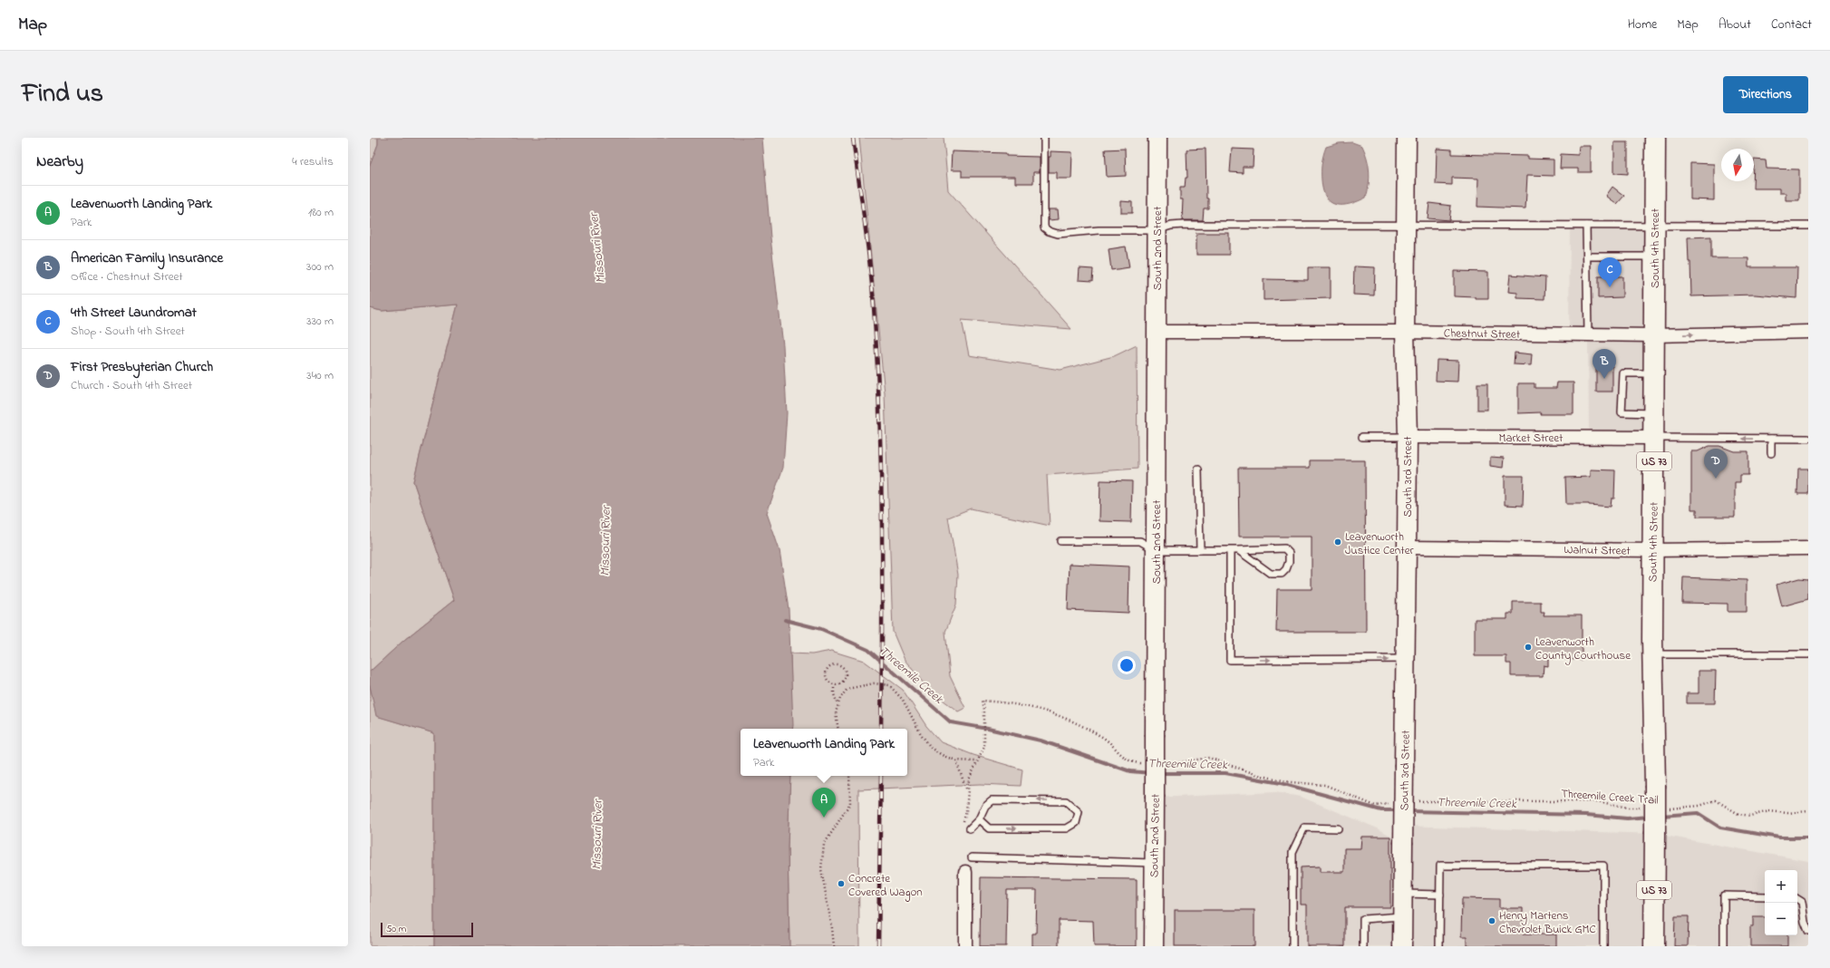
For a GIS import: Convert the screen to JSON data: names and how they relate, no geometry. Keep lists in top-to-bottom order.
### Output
{
  "streets": {
    "highway": ["South 4th Street", "US 73"],
    "street": [
      "South 2nd Street",
      "Chestnut Street",
      "Market Street",
      "South 3rd Street",
      "Walnut Street"
    ],
    "path": ["Threemile Creek Trail"]
  },
  "crossings": [
    ["South 2nd Street", "Chestnut Street"],
    ["South 4th Street", "Chestnut Street"],
    ["South 4th Street", "Market Street"],
    ["South 4th Street", "Walnut Street"],
    ["Chestnut Street", "South 3rd Street"],
    ["Market Street", "South 3rd Street"],
    ["South 3rd Street", "Walnut Street"]
  ],
  "water": ["Missouri River", "Threemile Creek"],
  "places": [
    "Leavenworth Justice Center",
    "Leavenworth County Courthouse",
    "Concrete Covered Wagon",
    "Henry Martens Chevrolet Buick GMC"
  ],
  "scale_bar": "50 m",
  "north": "bottom",
  "page": {
    "header": "Map",
    "nav": [
      "Home",
      "Map",
      "About",
      "Contact"
    ],
    "title": "Find us",
    "buttons": "Directions",
    "heading": ["Nearby", "4 results"],
    "list": [
      {
        "mark": "A",
        "name": "Leavenworth Landing Park",
        "note": "Park",
        "value": "180 m"
      },
      {
        "mark": "B",
        "name": "American Family Insurance",
        "note": "Office · Chestnut Street",
        "value": "300 m"
      },
      {
        "mark": "C",
        "name": "4th Street Laundromat",
        "note": "Shop · South 4th Street",
        "value": "330 m"
      },
      {
        "mark": "D",
        "name": "First Presbyterian Church",
        "note": "Church · South 4th Street",
        "value": "340 m"
      }
    ],
    "pins": [
      "C",
      "B",
      "D",
      "A"
    ],
    "popup": ["Leavenworth Landing Park", "Park"],
    "map_buttons": ["+", "−"],
    "scale": "50 m"
  }
}
